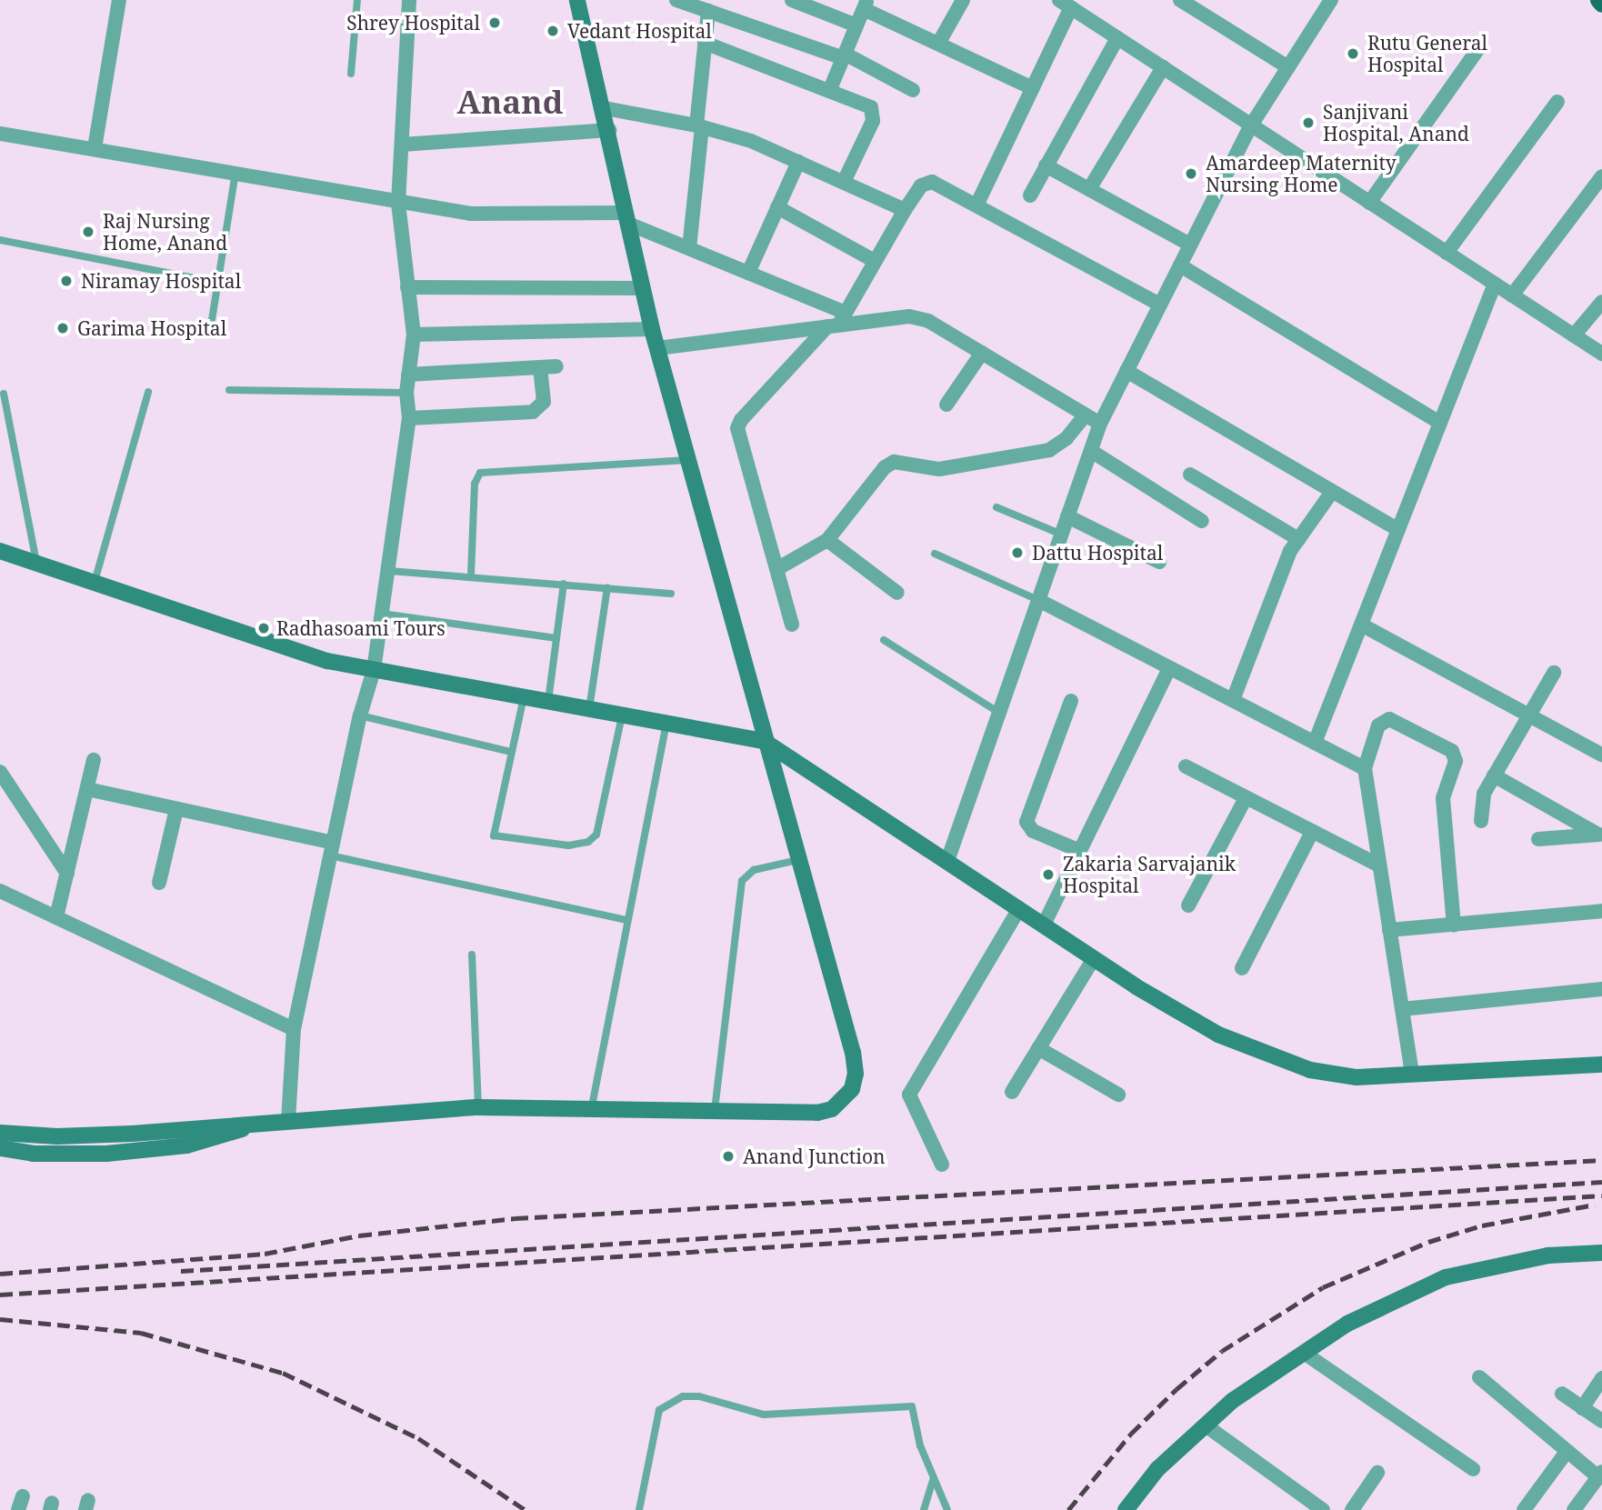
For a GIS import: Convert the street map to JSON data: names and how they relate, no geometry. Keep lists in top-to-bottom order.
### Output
{
  "districts": ["Anand"],
  "places": [
    "Shrey Hospital",
    "Vedant Hospital",
    "Rutu General Hospital",
    "Sanjivani Hospital, Anand",
    "Amardeep Maternity Nursing Home",
    "Raj Nursing Home, Anand",
    "Niramay Hospital",
    "Garima Hospital",
    "Dattu Hospital",
    "Radhasoami Tours",
    "Zakaria Sarvajanik Hospital",
    "Anand Junction"
  ]
}
